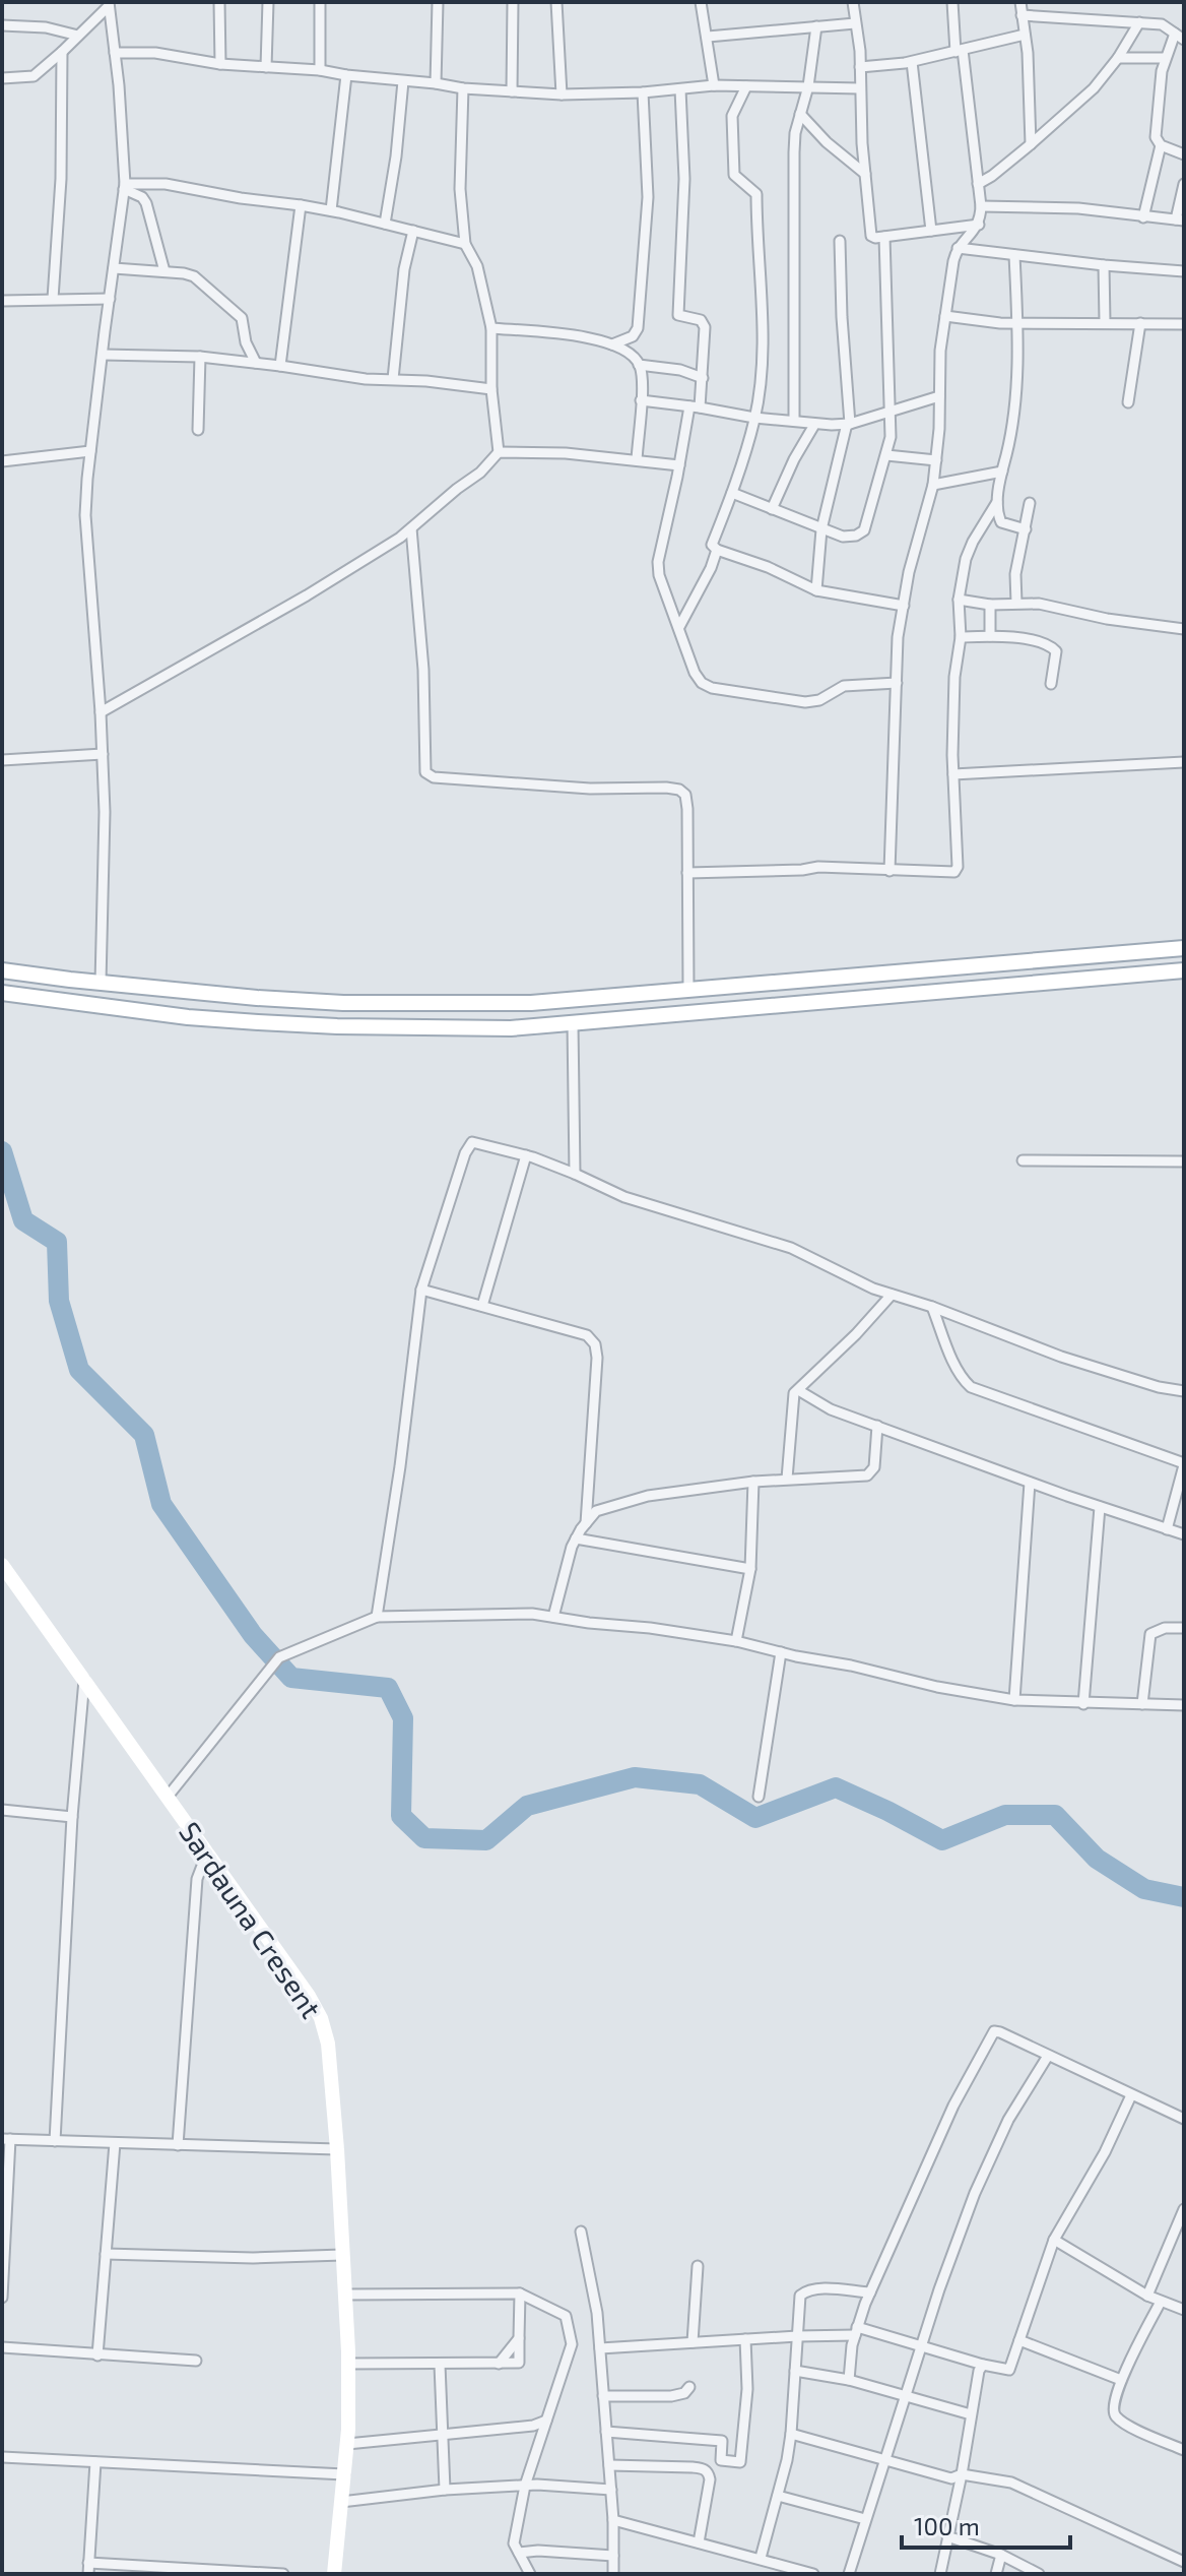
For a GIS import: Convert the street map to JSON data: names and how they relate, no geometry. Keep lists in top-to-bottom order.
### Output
{
  "streets": {
    "main road": ["Sardauna Cresent"]
  },
  "scale_bar": "100 m"
}
